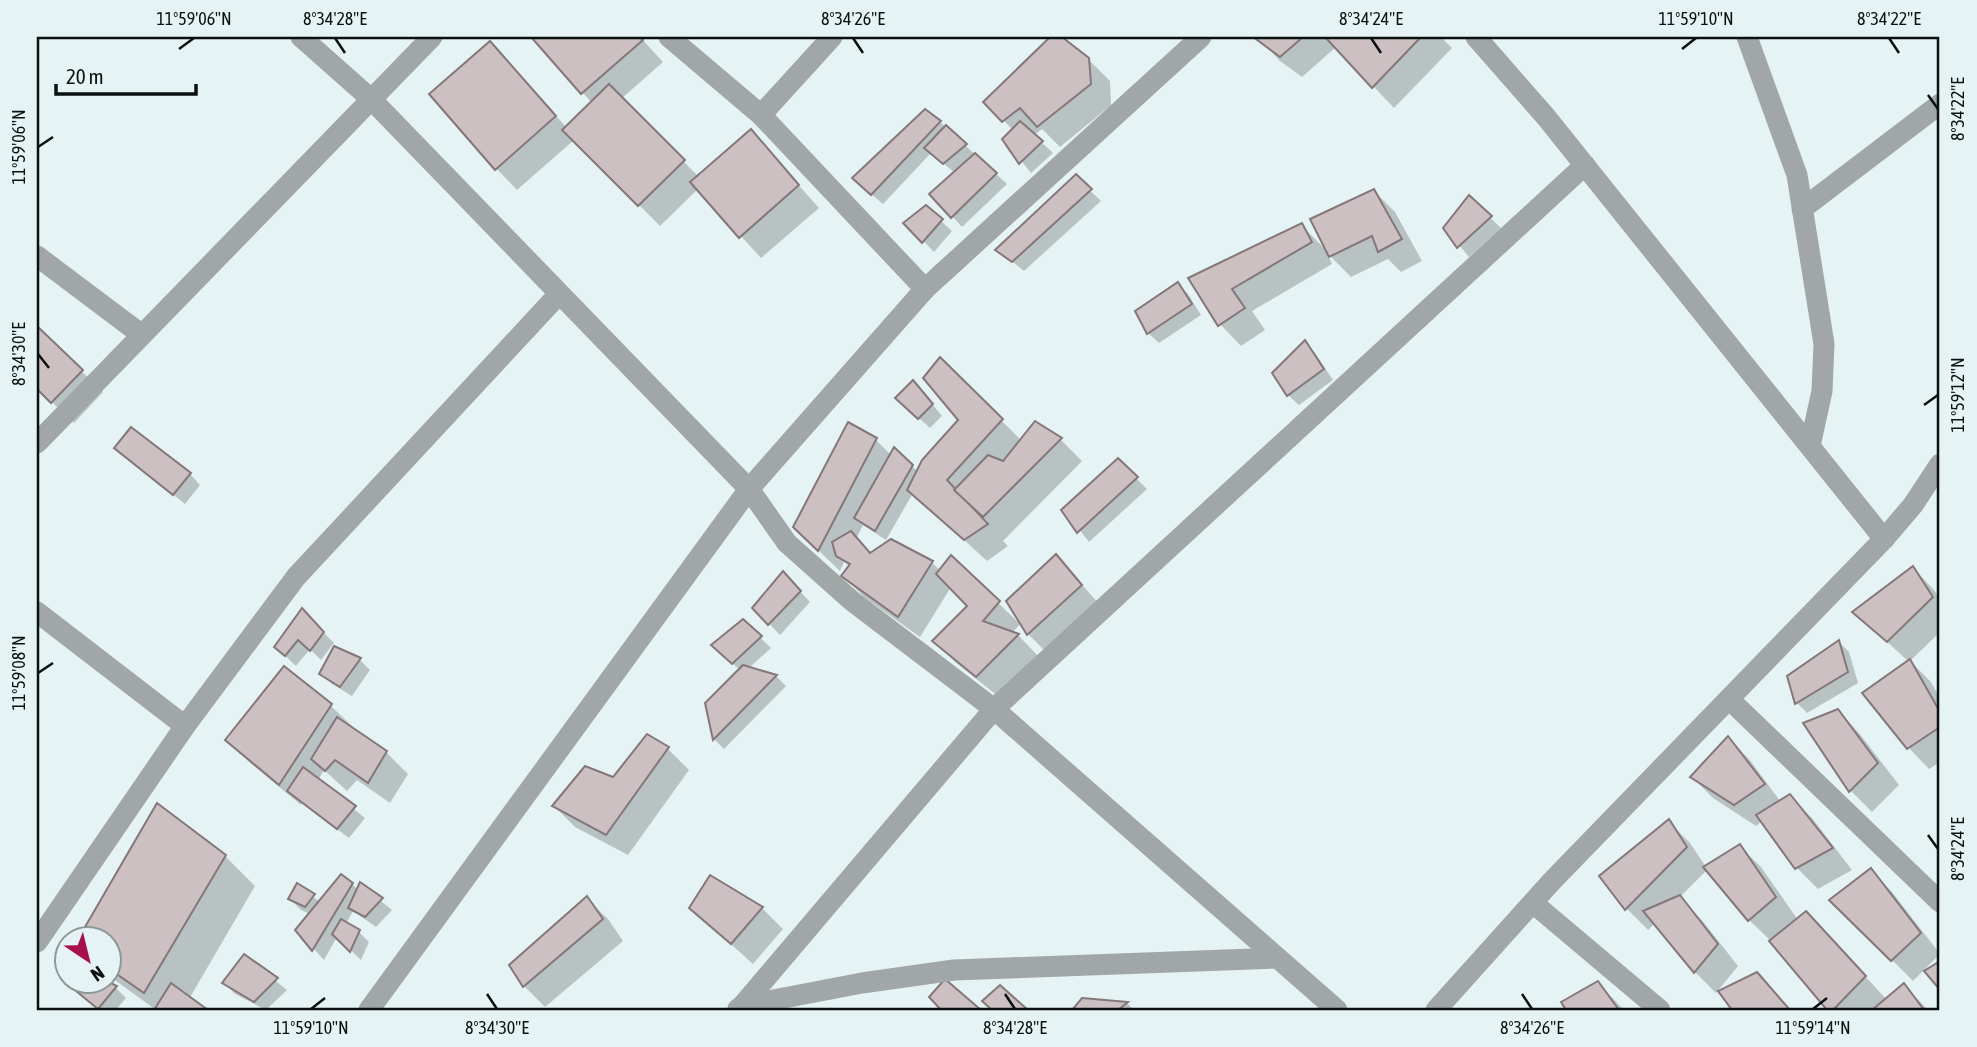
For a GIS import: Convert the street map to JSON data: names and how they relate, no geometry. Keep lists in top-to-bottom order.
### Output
{
  "scale_bar": "20 m",
  "north": "bottom right",
  "coordinates": [
    "11°59'06\"N",
    "8°34'28\"E",
    "8°34'26\"E",
    "8°34'24\"E",
    "11°59'10\"N",
    "8°34'22\"E",
    "8°34'30\"E",
    "11°59'12\"N",
    "11°59'08\"N",
    "11°59'14\"N"
  ]
}
